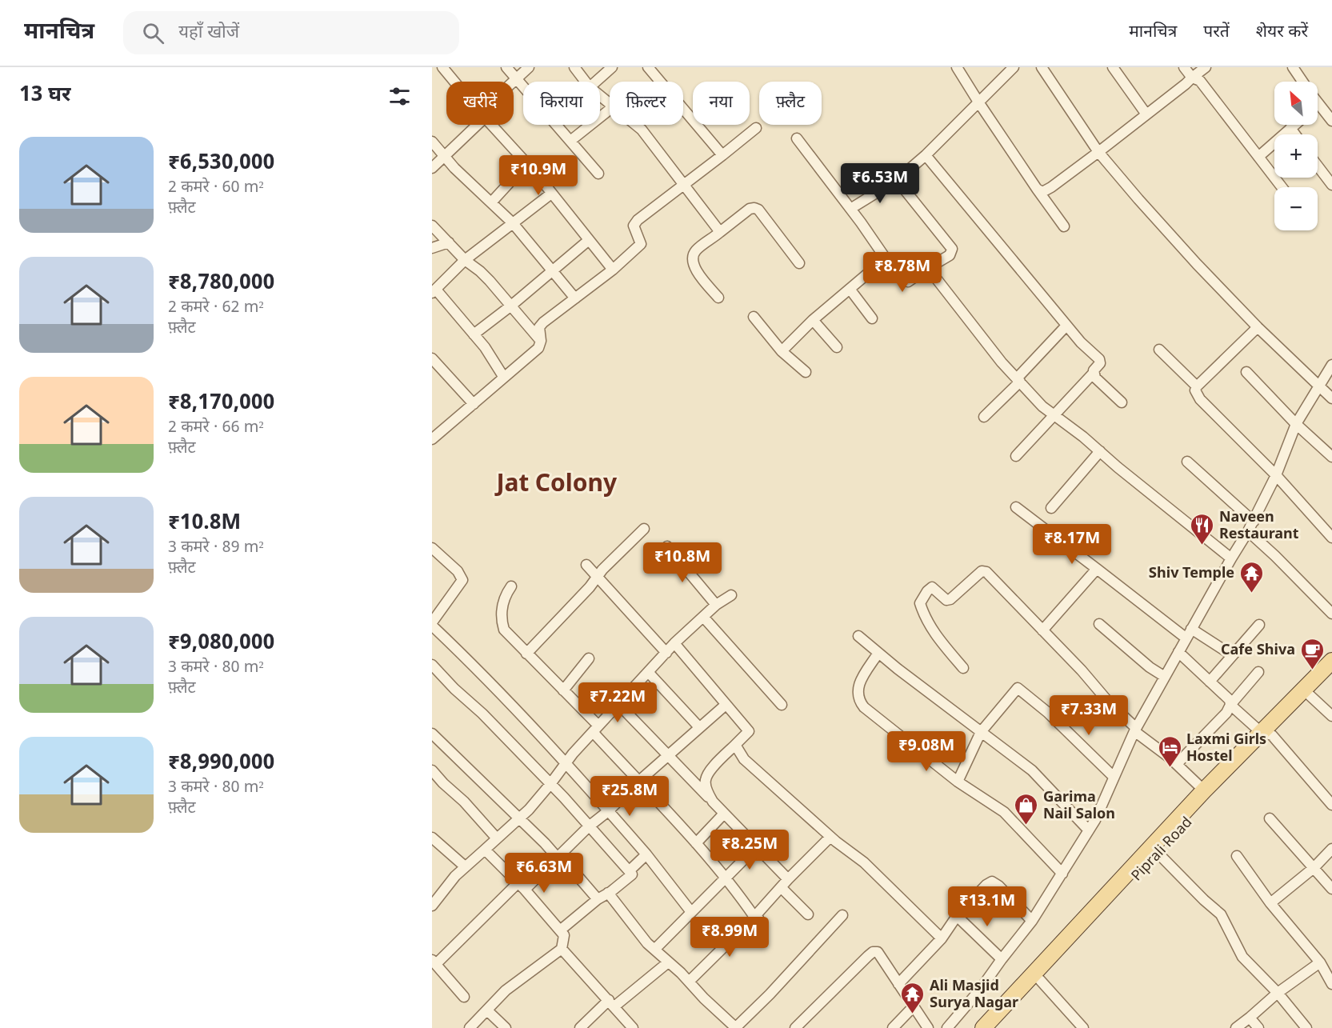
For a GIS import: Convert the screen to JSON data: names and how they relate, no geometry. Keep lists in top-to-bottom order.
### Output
{
  "streets": {
    "main road": ["Piprali Road"]
  },
  "districts": ["Jat Colony"],
  "places": {
    "restaurant": ["Naveen Restaurant"],
    "temple": ["Shiv Temple", "Ali Masjid Surya Nagar"],
    "cafe": ["Cafe Shiva"],
    "hotel": ["Laxmi Girls Hostel"],
    "shop": ["Garima Nail Salon"]
  },
  "north": "top left",
  "page": {
    "header": "मानचित्र",
    "search": "यहाँ खोजें",
    "nav": ["मानचित्र", "परतें", "शेयर करें"],
    "heading": "13 घर",
    "map_buttons": ["+", "−"],
    "chip": [
      "खरीदें",
      "किराया",
      "फ़िल्टर",
      "नया",
      "फ़्लैट"
    ],
    "list": [
      {
        "name": "₹6,530,000",
        "note": "2 कमरे · 60 m² · फ़्लैट"
      },
      {
        "name": "₹8,780,000",
        "note": "2 कमरे · 62 m² · फ़्लैट"
      },
      {
        "name": "₹8,170,000",
        "note": "2 कमरे · 66 m² · फ़्लैट"
      },
      {
        "name": "₹10.8M",
        "note": "3 कमरे · 89 m² · फ़्लैट"
      },
      {
        "name": "₹9,080,000",
        "note": "3 कमरे · 80 m² · फ़्लैट"
      },
      {
        "name": "₹8,990,000",
        "note": "3 कमरे · 80 m² · फ़्लैट"
      }
    ],
    "price": [
      "₹10.9M",
      "₹6.53M",
      "₹8.78M",
      "₹8.17M",
      "₹10.8M",
      "₹7.22M",
      "₹7.33M",
      "₹9.08M",
      "₹25.8M",
      "₹8.25M",
      "₹6.63M",
      "₹13.1M",
      "₹8.99M"
    ]
  }
}
